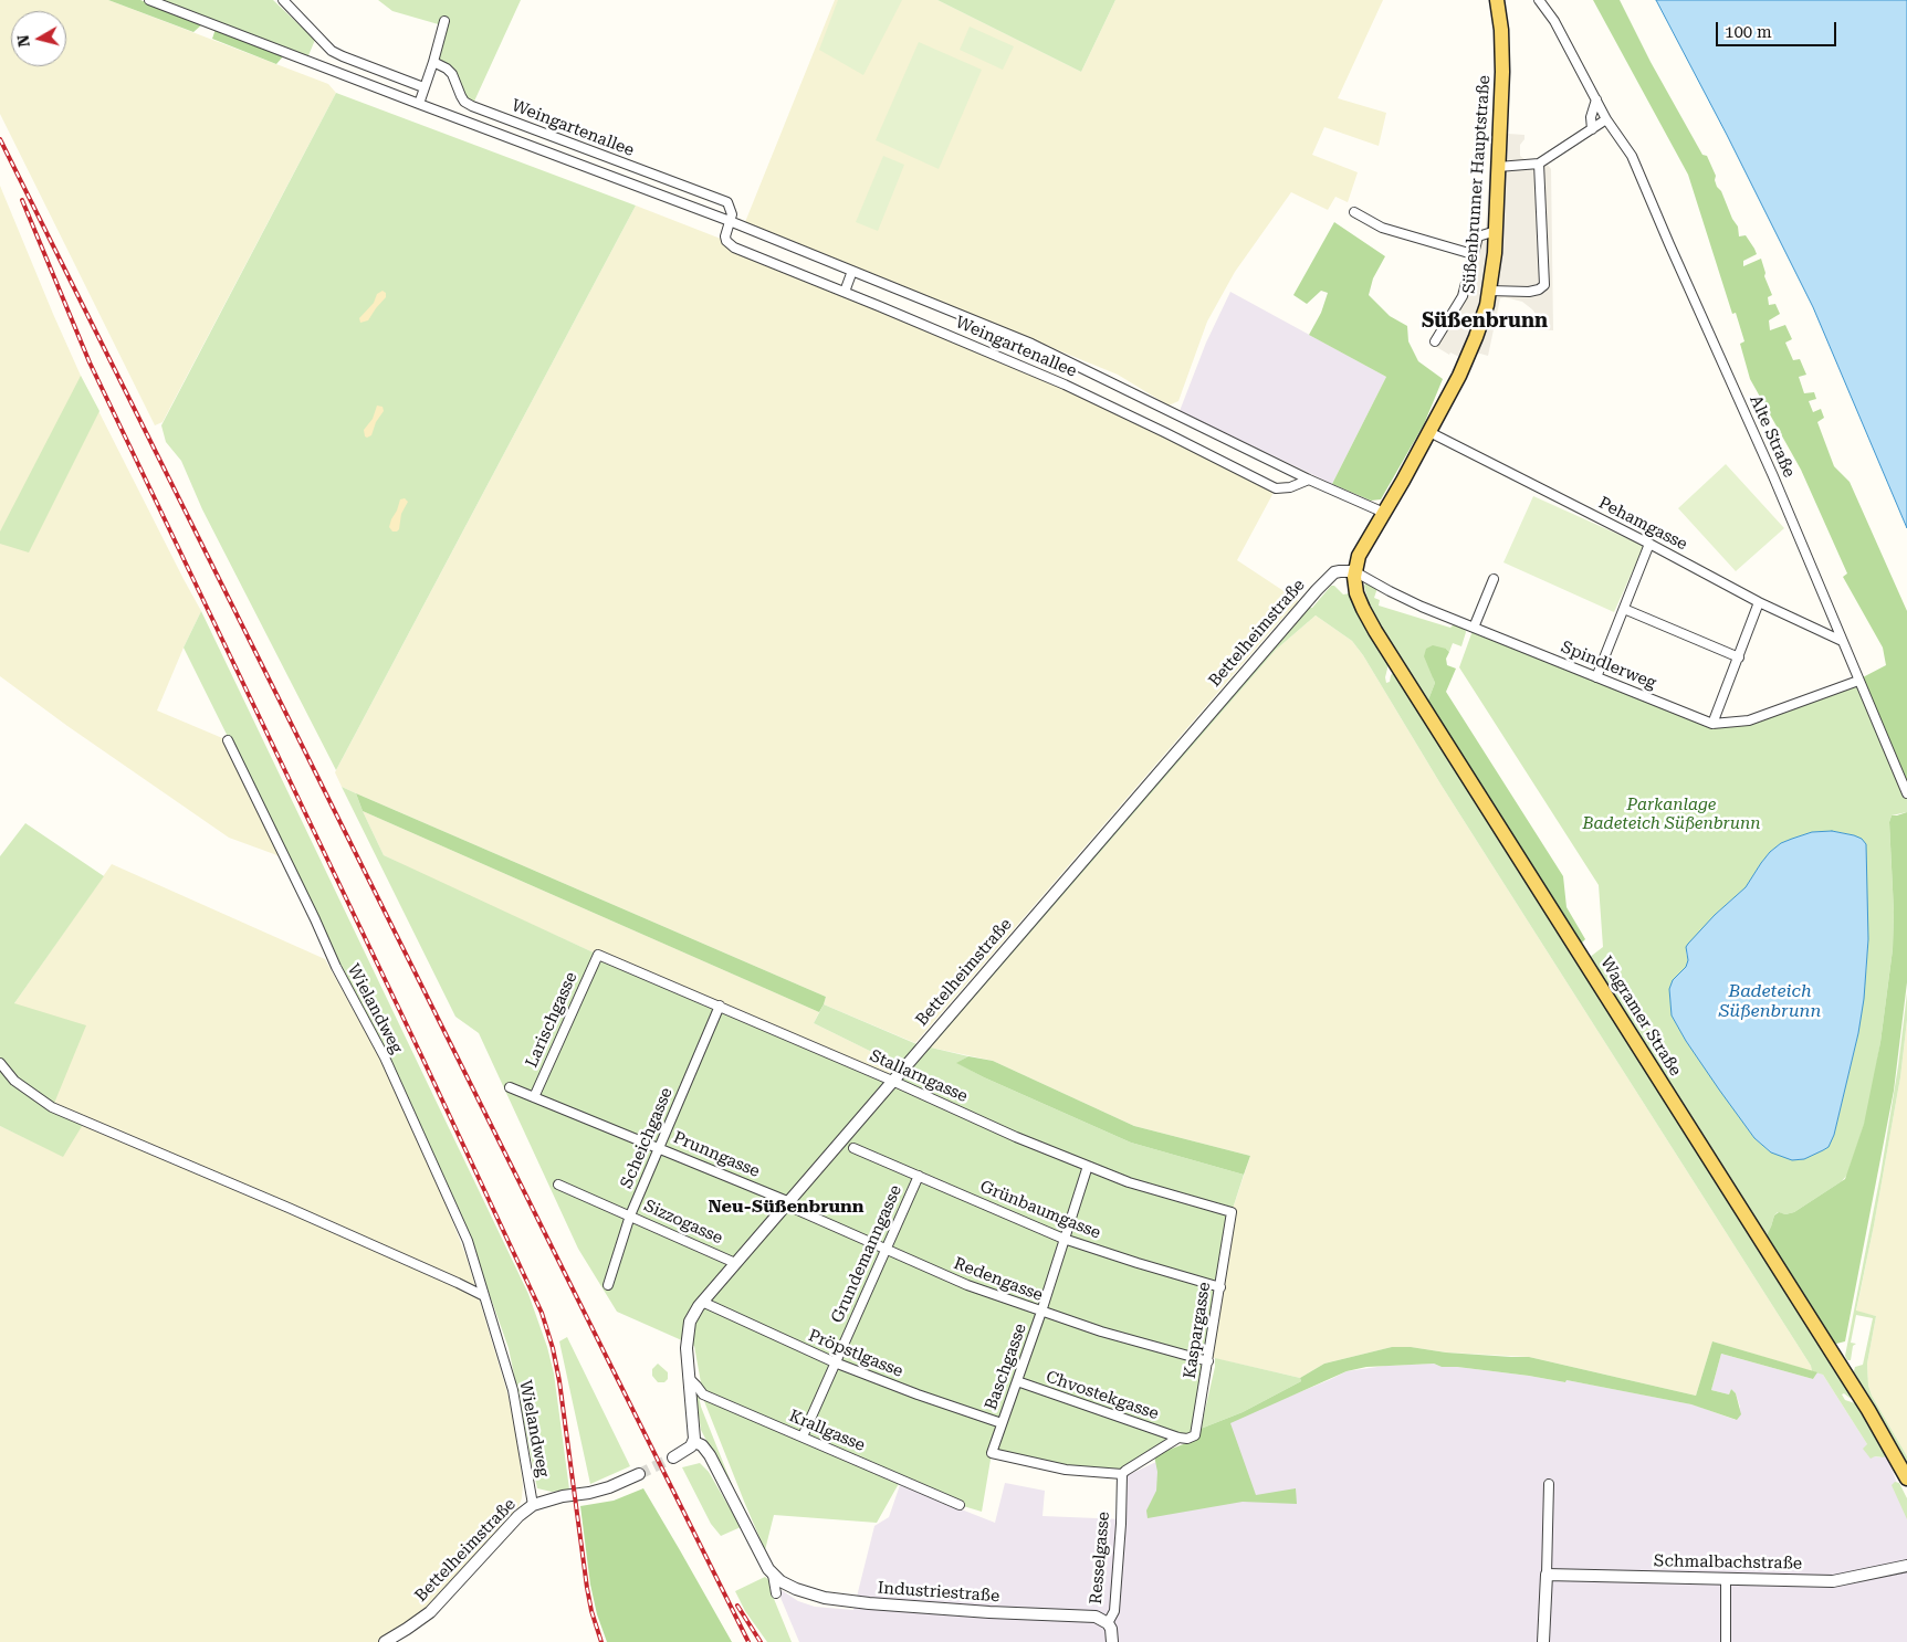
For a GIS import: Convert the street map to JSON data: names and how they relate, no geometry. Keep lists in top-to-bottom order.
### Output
{
  "streets": {
    "main road": ["Süßenbrunner Hauptstraße", "Wagramer Straße"],
    "street": [
      "Weingartenallee",
      "Alte Straße",
      "Pehamgasse",
      "Bettelheimstraße",
      "Spindlerweg",
      "Wielandweg",
      "Larischgasse",
      "Stallarngasse",
      "Scheichgasse",
      "Prunngasse",
      "Grünbaumgasse",
      "Sizzogasse",
      "Grundemanngasse",
      "Redengasse",
      "Kaspargasse",
      "Pröpstlgasse",
      "Baschgasse",
      "Chvostekgasse",
      "Krallgasse",
      "Resselgasse",
      "Schmalbachstraße",
      "Industriestraße"
    ]
  },
  "crossings": [
    ["Weingartenallee", "Süßenbrunner Hauptstraße"],
    ["Süßenbrunner Hauptstraße", "Pehamgasse"],
    ["Süßenbrunner Hauptstraße", "Bettelheimstraße"],
    ["Süßenbrunner Hauptstraße", "Spindlerweg"],
    ["Süßenbrunner Hauptstraße", "Wagramer Straße"],
    ["Alte Straße", "Pehamgasse"],
    ["Alte Straße", "Spindlerweg"],
    ["Bettelheimstraße", "Spindlerweg"],
    ["Bettelheimstraße", "Wielandweg"],
    ["Bettelheimstraße", "Wagramer Straße"],
    ["Bettelheimstraße", "Stallarngasse"],
    ["Bettelheimstraße", "Prunngasse"],
    ["Bettelheimstraße", "Sizzogasse"],
    ["Bettelheimstraße", "Redengasse"],
    ["Bettelheimstraße", "Pröpstlgasse"],
    ["Bettelheimstraße", "Krallgasse"],
    ["Spindlerweg", "Wagramer Straße"],
    ["Larischgasse", "Stallarngasse"],
    ["Larischgasse", "Prunngasse"],
    ["Stallarngasse", "Scheichgasse"],
    ["Stallarngasse", "Kaspargasse"],
    ["Stallarngasse", "Baschgasse"],
    ["Scheichgasse", "Prunngasse"],
    ["Scheichgasse", "Sizzogasse"],
    ["Prunngasse", "Redengasse"],
    ["Grünbaumgasse", "Grundemanngasse"],
    ["Grünbaumgasse", "Kaspargasse"],
    ["Grünbaumgasse", "Baschgasse"],
    ["Grundemanngasse", "Redengasse"],
    ["Grundemanngasse", "Pröpstlgasse"],
    ["Grundemanngasse", "Krallgasse"],
    ["Redengasse", "Kaspargasse"],
    ["Redengasse", "Baschgasse"],
    ["Kaspargasse", "Chvostekgasse"],
    ["Pröpstlgasse", "Baschgasse"],
    ["Baschgasse", "Chvostekgasse"],
    ["Baschgasse", "Resselgasse"],
    ["Resselgasse", "Industriestraße"]
  ],
  "districts": ["Süßenbrunn", "Neu-Süßenbrunn"],
  "water": ["Badeteich Süßenbrunn"],
  "parks": ["Parkanlage Badeteich Süßenbrunn"],
  "scale_bar": "100 m",
  "north": "left"
}
